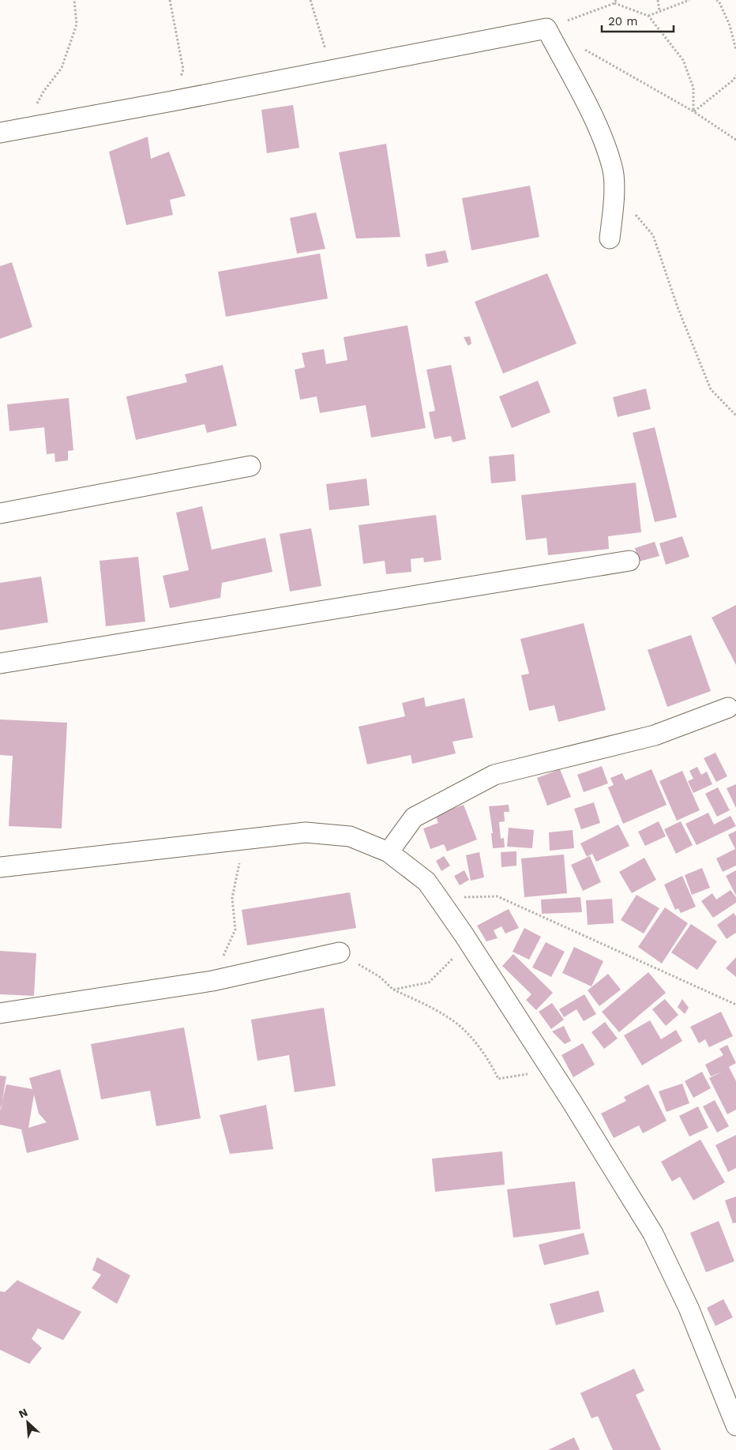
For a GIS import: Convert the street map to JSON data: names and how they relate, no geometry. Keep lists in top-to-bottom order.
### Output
{
  "scale_bar": "20 m",
  "north": "top left"
}
